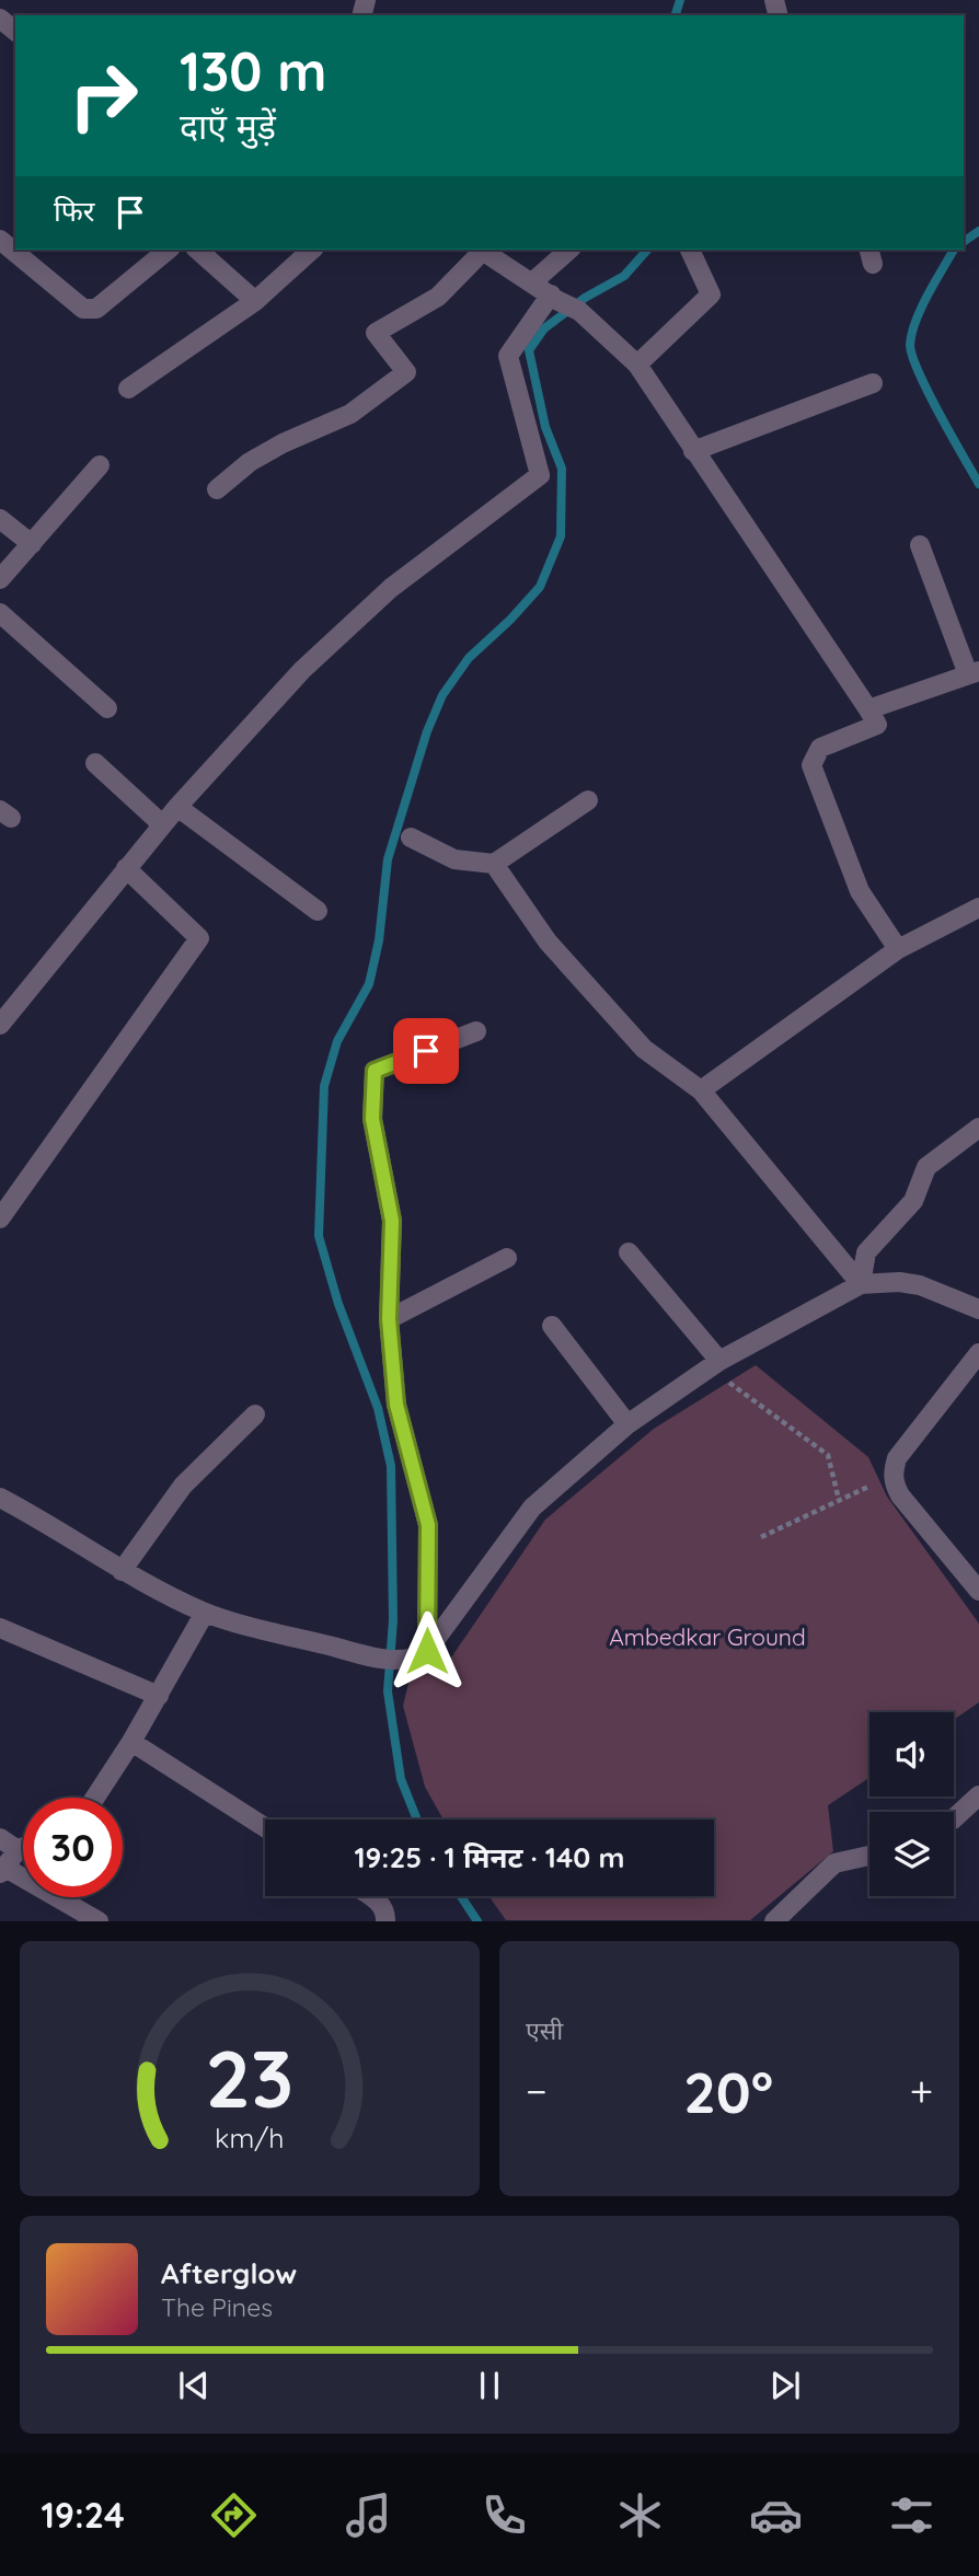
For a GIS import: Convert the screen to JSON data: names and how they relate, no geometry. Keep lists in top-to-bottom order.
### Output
{
  "parks": ["Ambedkar Ground"],
  "page": {
    "turn": ["130 m", "दाएँ मुड़ें"],
    "then": "फिर",
    "limit": "30",
    "trip": "19:25 · 1 मिनट · 140 m",
    "tile": "एसी",
    "heat": ["−", "20°", "+"],
    "song": ["Afterglow", "The Pines"],
    "tabs": "19:24",
    "gauge": ["23", "km/h"]
  }
}
